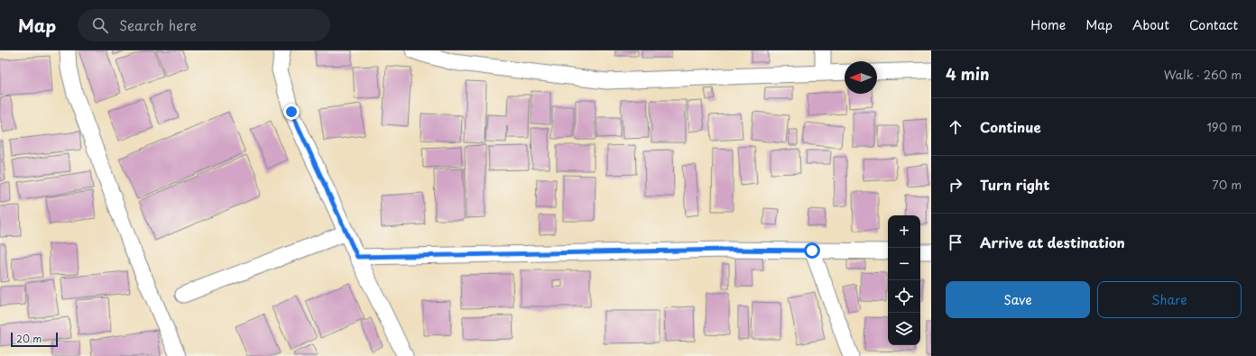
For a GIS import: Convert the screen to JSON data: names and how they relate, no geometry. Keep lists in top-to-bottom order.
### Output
{
  "scale_bar": "20 m",
  "north": "left",
  "page": {
    "header": "Map",
    "search": "Search here",
    "nav": [
      "Home",
      "Map",
      "About",
      "Contact"
    ],
    "heading": ["4 min", "Walk · 260 m"],
    "list": [
      ["Continue", "190 m"],
      ["Turn right", "70 m"],
      "Arrive at destination"
    ],
    "map_buttons": ["+", "−"],
    "buttons": ["Save", "Share"],
    "scale": "20 m"
  }
}
